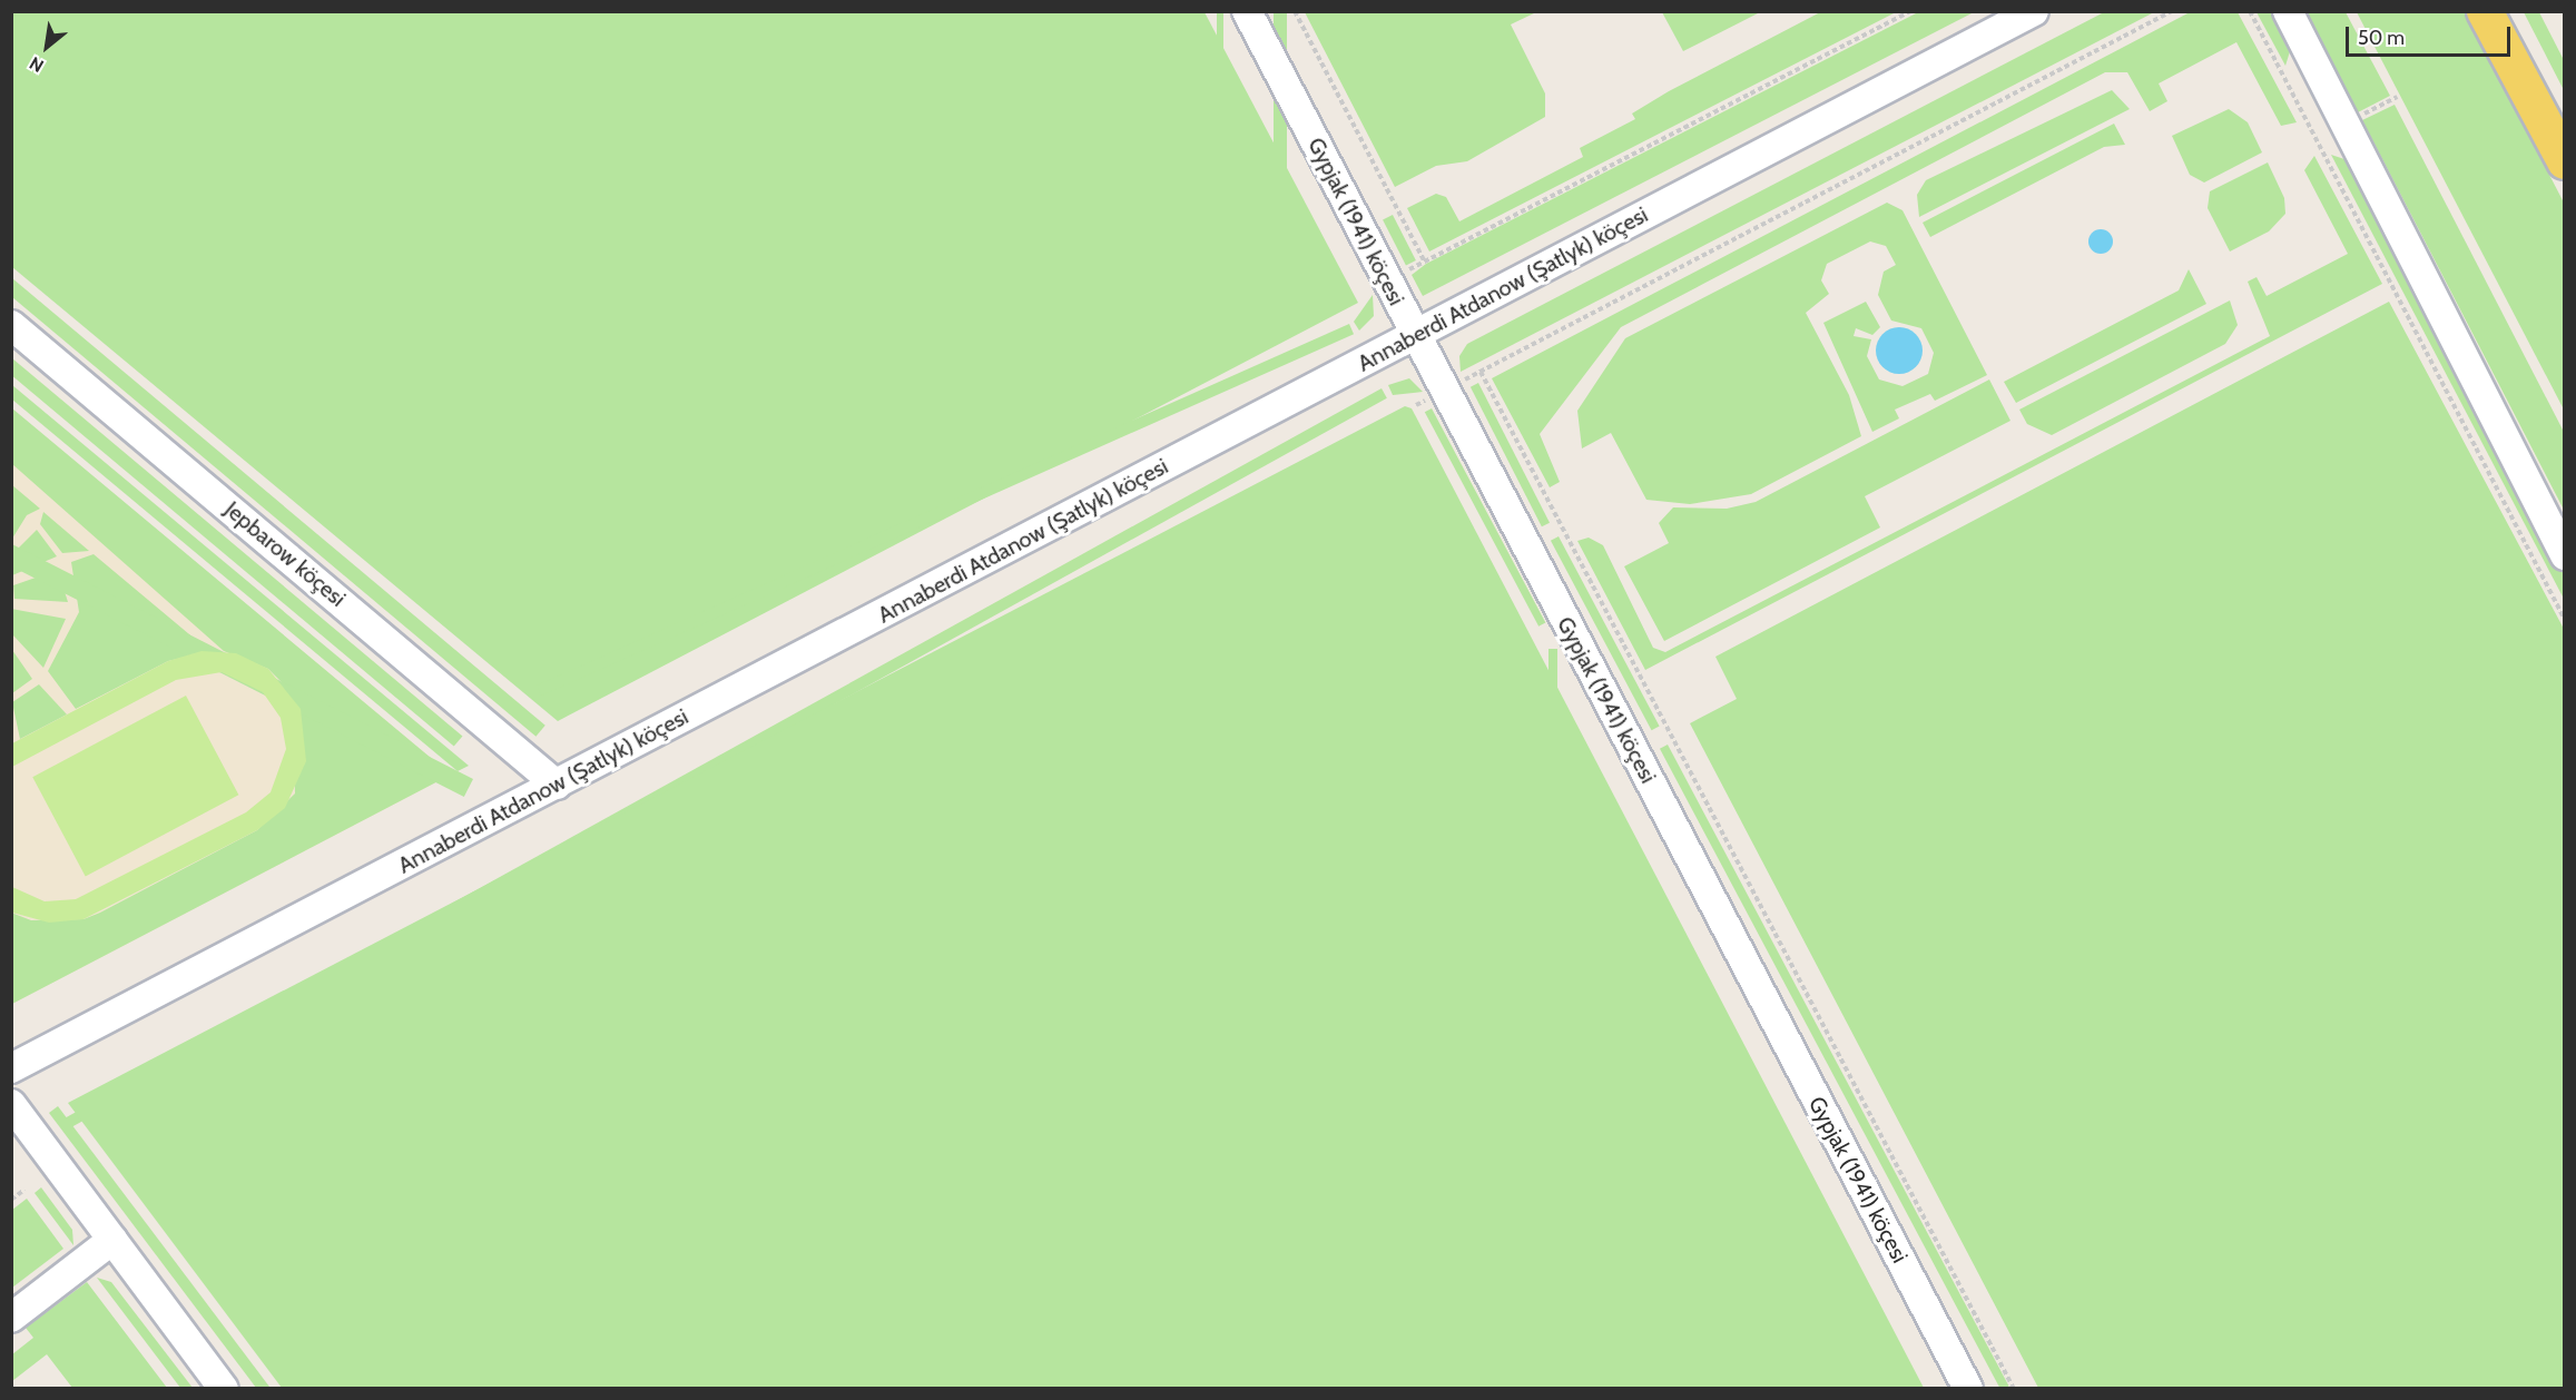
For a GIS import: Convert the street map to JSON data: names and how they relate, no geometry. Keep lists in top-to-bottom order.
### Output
{
  "streets": {
    "street": ["Gypjak (1941) köçesi", "Annaberdi Atdanow (Şatlyk) köçesi", "Jepbarow köçesi"]
  },
  "crossings": [
    ["Gypjak (1941) köçesi", "Annaberdi Atdanow (Şatlyk) köçesi"],
    ["Annaberdi Atdanow (Şatlyk) köçesi", "Jepbarow köçesi"]
  ],
  "scale_bar": "50 m",
  "north": "bottom left"
}
